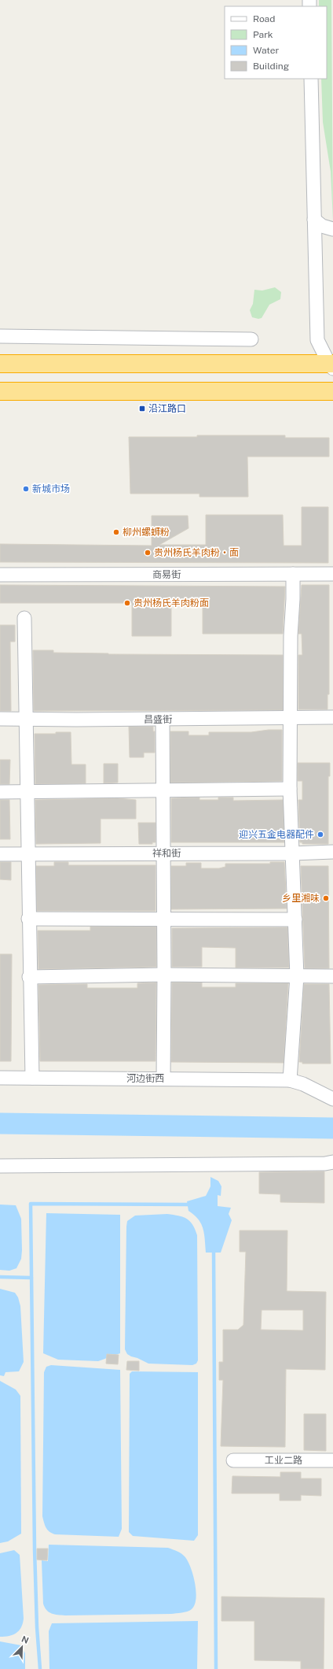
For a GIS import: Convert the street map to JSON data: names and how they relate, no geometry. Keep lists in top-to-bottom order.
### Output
{
  "streets": {
    "street": [
      "商易街",
      "昌盛街",
      "祥和街",
      "河边街西",
      "工业二路"
    ]
  },
  "places": {
    "transit": ["沿江路口"],
    "other": [
      "新城市场",
      "柳州螺蛳粉",
      "贵州杨氏羊肉粉・面",
      "贵州杨氏羊肉粉面",
      "迎兴五金电器配件",
      "乡里湘味"
    ]
  },
  "legend": [
    "Road",
    "Park",
    "Water",
    "Building"
  ],
  "north": "top right"
}
